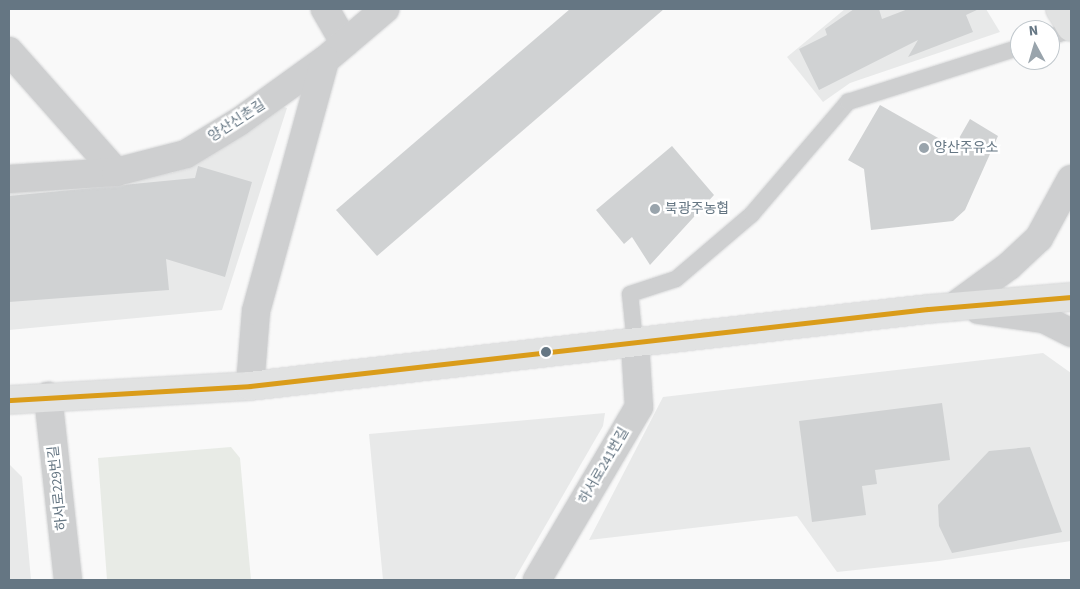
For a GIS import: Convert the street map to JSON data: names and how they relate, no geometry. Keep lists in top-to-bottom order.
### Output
{
  "streets": {
    "street": ["양산신촌길", "하서로241번길", "하서로229번길"]
  },
  "places": ["양산주유소", "북광주농협"],
  "north": "top"
}
